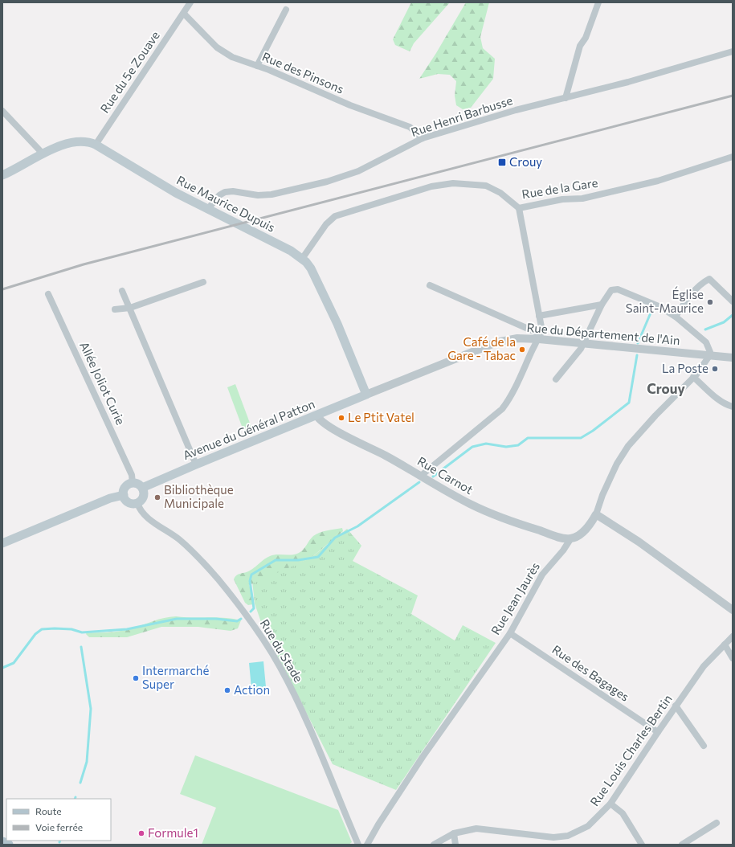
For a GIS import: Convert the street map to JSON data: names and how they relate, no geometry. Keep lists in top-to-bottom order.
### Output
{
  "streets": {
    "main road": ["Rue Maurice Dupuis", "Avenue du Général Patton"],
    "street": [
      "Rue du 5e Zouave",
      "Rue des Pinsons",
      "Rue Henri Barbusse",
      "Rue de la Gare",
      "Rue du Département de l'Ain",
      "Allée Joliot Curie",
      "Rue Carnot",
      "Rue Jean Jaurès",
      "Rue du Stade",
      "Rue des Bagages",
      "Rue Louis Charles Bertin"
    ]
  },
  "crossings": [
    ["Rue du 5e Zouave", "Rue des Pinsons"],
    ["Rue du 5e Zouave", "Rue Maurice Dupuis"],
    ["Rue des Pinsons", "Rue Henri Barbusse"],
    ["Rue Henri Barbusse", "Rue Maurice Dupuis"],
    ["Rue de la Gare", "Rue Maurice Dupuis"],
    ["Rue Maurice Dupuis", "Rue du Département de l'Ain"],
    ["Rue Maurice Dupuis", "Avenue du Général Patton"],
    ["Rue du Département de l'Ain", "Avenue du Général Patton"],
    ["Rue du Département de l'Ain", "Rue Jean Jaurès"],
    ["Allée Joliot Curie", "Avenue du Général Patton"],
    ["Allée Joliot Curie", "Rue du Stade"],
    ["Avenue du Général Patton", "Rue Carnot"],
    ["Avenue du Général Patton", "Rue du Stade"],
    ["Rue Carnot", "Rue Jean Jaurès"],
    ["Rue Jean Jaurès", "Rue des Bagages"],
    ["Rue des Bagages", "Rue Louis Charles Bertin"]
  ],
  "districts": ["Crouy"],
  "places": {
    "transit": ["Crouy"],
    "other": [
      "Église Saint-Maurice",
      "Café de la Gare - Tabac",
      "La Poste",
      "Le Ptit Vatel",
      "Bibliothèque Municipale",
      "Intermarché Super",
      "Action",
      "Formule1"
    ]
  },
  "legend": ["Route", "Voie ferrée"]
}
